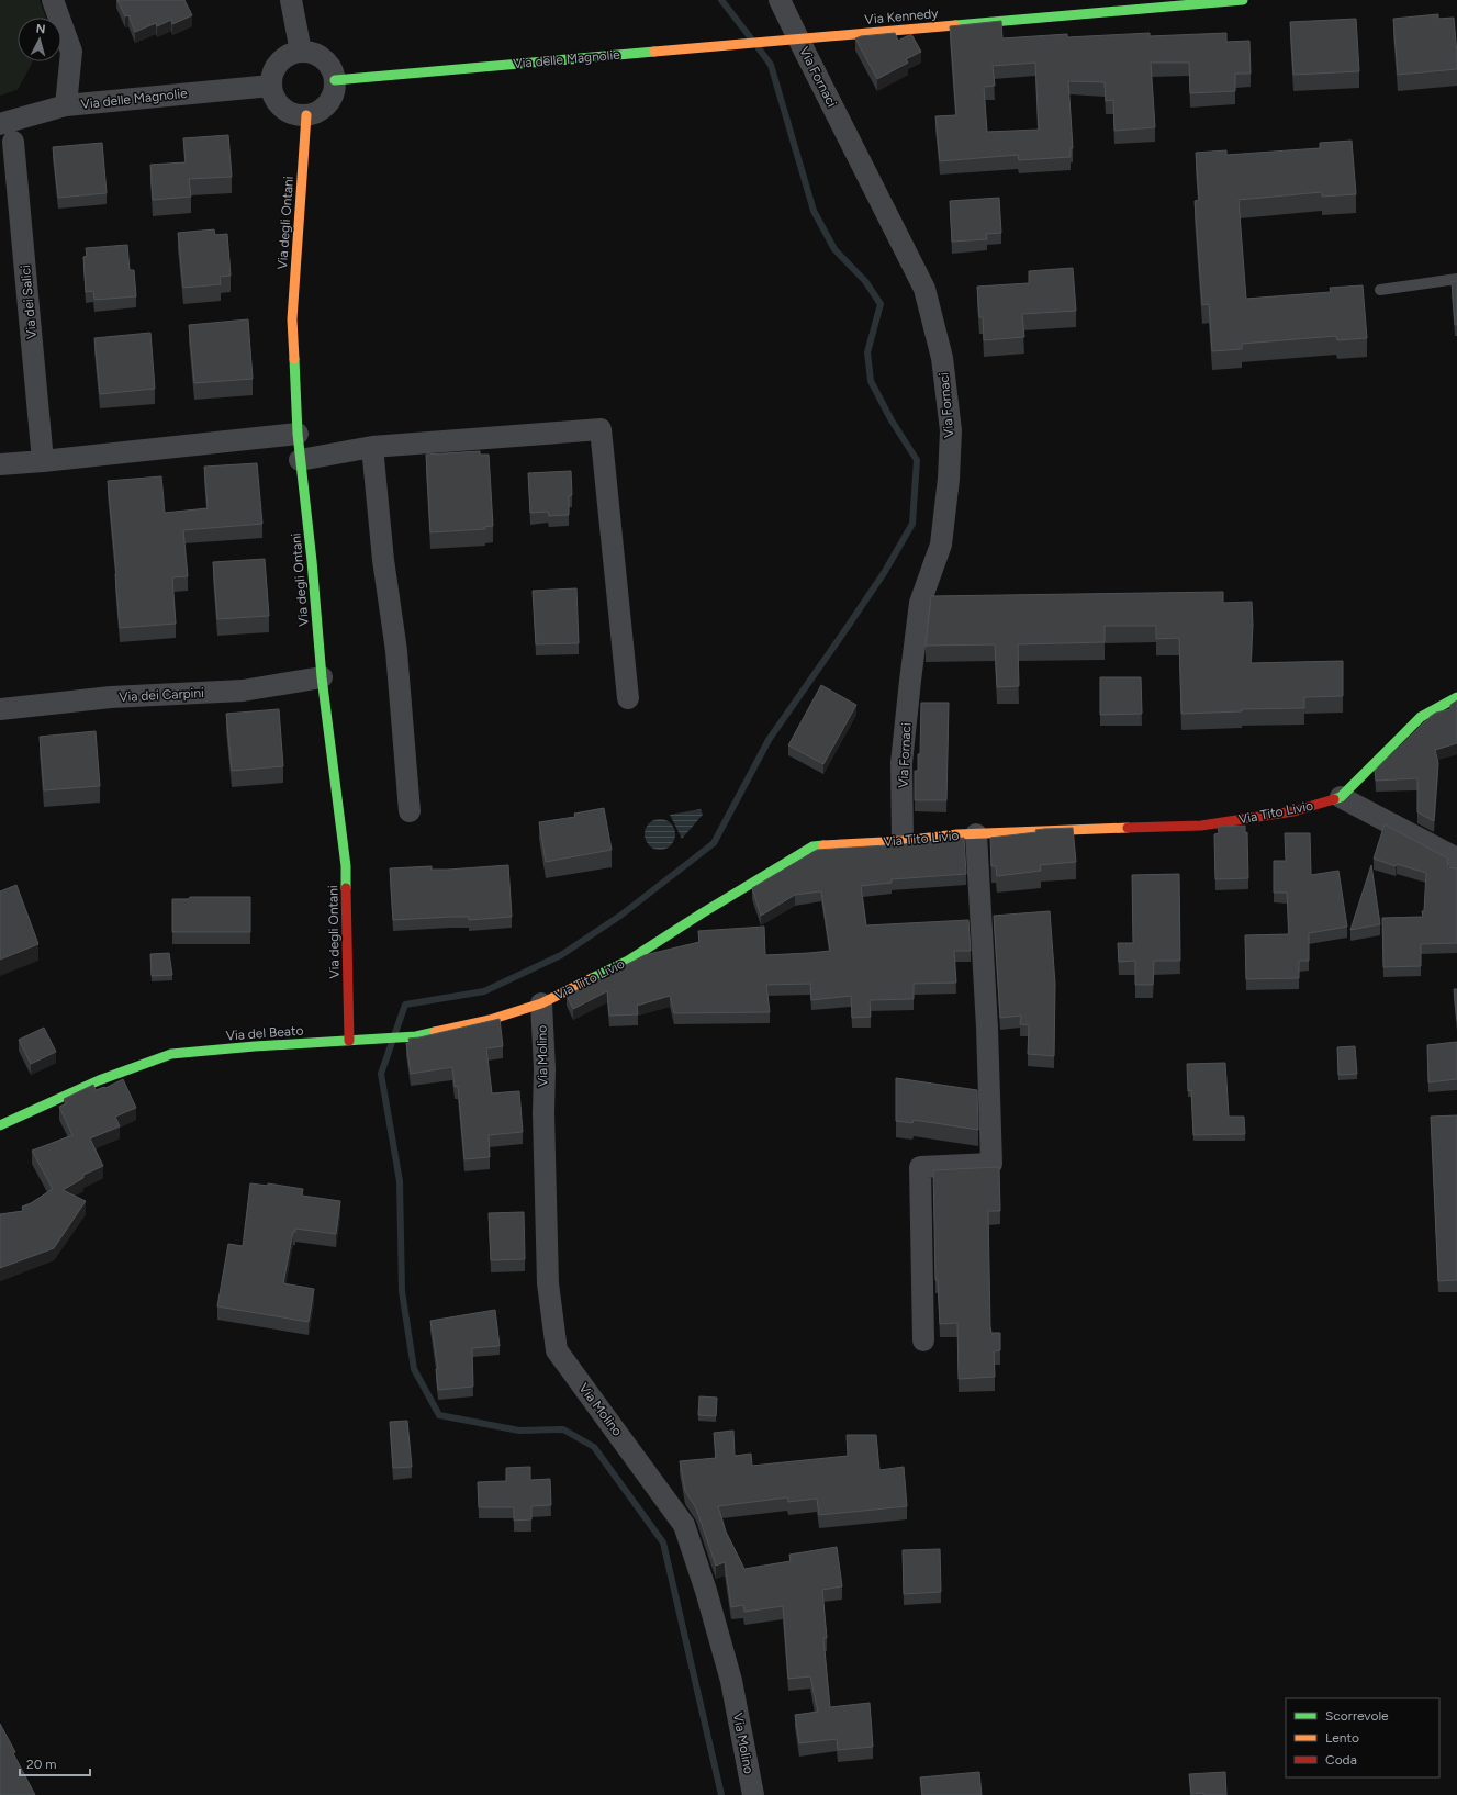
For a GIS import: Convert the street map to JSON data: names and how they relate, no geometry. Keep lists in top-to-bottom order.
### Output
{
  "streets": {
    "street": [
      "Via Kennedy",
      "Via delle Magnolie",
      "Via Fornaci",
      "Via degli Ontani",
      "Via dei Salici",
      "Via dei Carpini",
      "Via Tito Livio",
      "Via del Beato",
      "Via Molino"
    ]
  },
  "crossings": [
    ["Via Kennedy", "Via delle Magnolie"],
    ["Via Kennedy", "Via Fornaci"],
    ["Via delle Magnolie", "Via Fornaci"],
    ["Via delle Magnolie", "Via degli Ontani"],
    ["Via Fornaci", "Via Tito Livio"],
    ["Via degli Ontani", "Via dei Carpini"],
    ["Via degli Ontani", "Via del Beato"],
    ["Via Tito Livio", "Via del Beato"],
    ["Via Tito Livio", "Via Molino"],
    ["Via del Beato", "Via Molino"]
  ],
  "legend": ["Scorrevole", "Lento", "Coda"],
  "scale_bar": "20 m",
  "north": "top"
}
